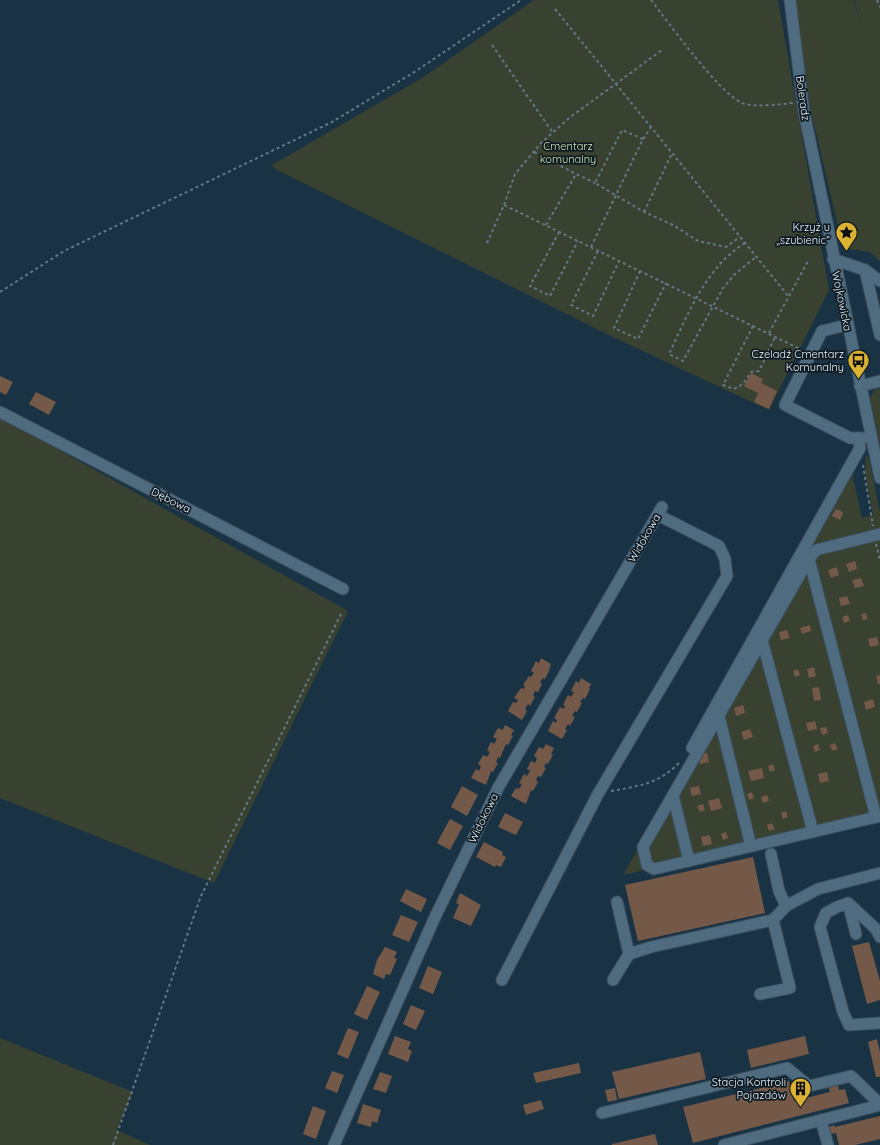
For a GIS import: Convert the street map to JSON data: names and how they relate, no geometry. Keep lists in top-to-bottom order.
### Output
{
  "streets": {
    "street": [
      "Boleradz",
      "Wojkowicka",
      "Dębowa",
      "Widokowa"
    ]
  },
  "crossings": [
    ["Boleradz", "Wojkowicka"]
  ],
  "parks": ["Cmentarz komunalny"],
  "places": {
    "place": ["Krzyż u „szubienic”"],
    "bus stop": ["Czeladź Cmentarz Komunalny"],
    "building": ["Stacja Kontroli Pojazdów"]
  }
}
